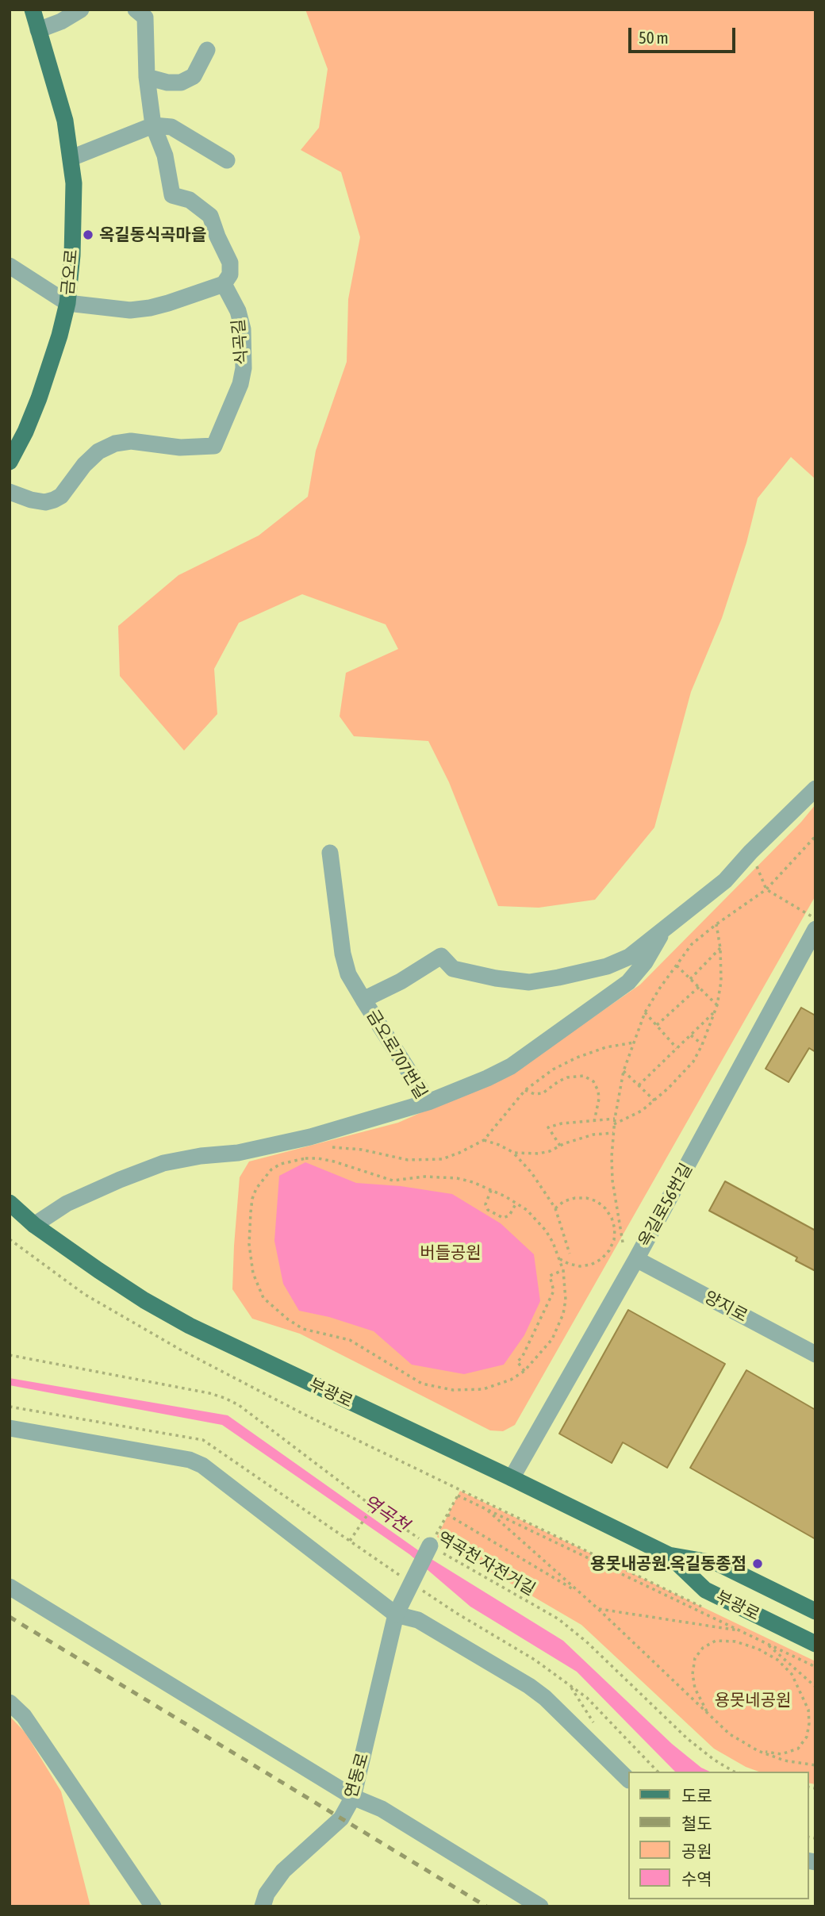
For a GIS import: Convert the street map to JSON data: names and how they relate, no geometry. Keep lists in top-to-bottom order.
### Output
{
  "streets": {
    "main road": ["금오로", "부광로"],
    "street": [
      "식곡길",
      "금오로707번길",
      "옥길로56번길",
      "양지로",
      "연동로"
    ],
    "path": ["역곡천 자전거길"]
  },
  "crossings": [
    ["금오로707번길", "부광로"],
    ["옥길로56번길", "양지로"],
    ["옥길로56번길", "부광로"],
    ["역곡천 자전거길", "연동로"]
  ],
  "water": ["역곡천"],
  "parks": ["버들공원", "용못네공원"],
  "places": ["옥길동식곡마을", "용못내공원.옥길동종점"],
  "legend": [
    "도로",
    "철도",
    "공원",
    "수역"
  ],
  "scale_bar": "50 m"
}
